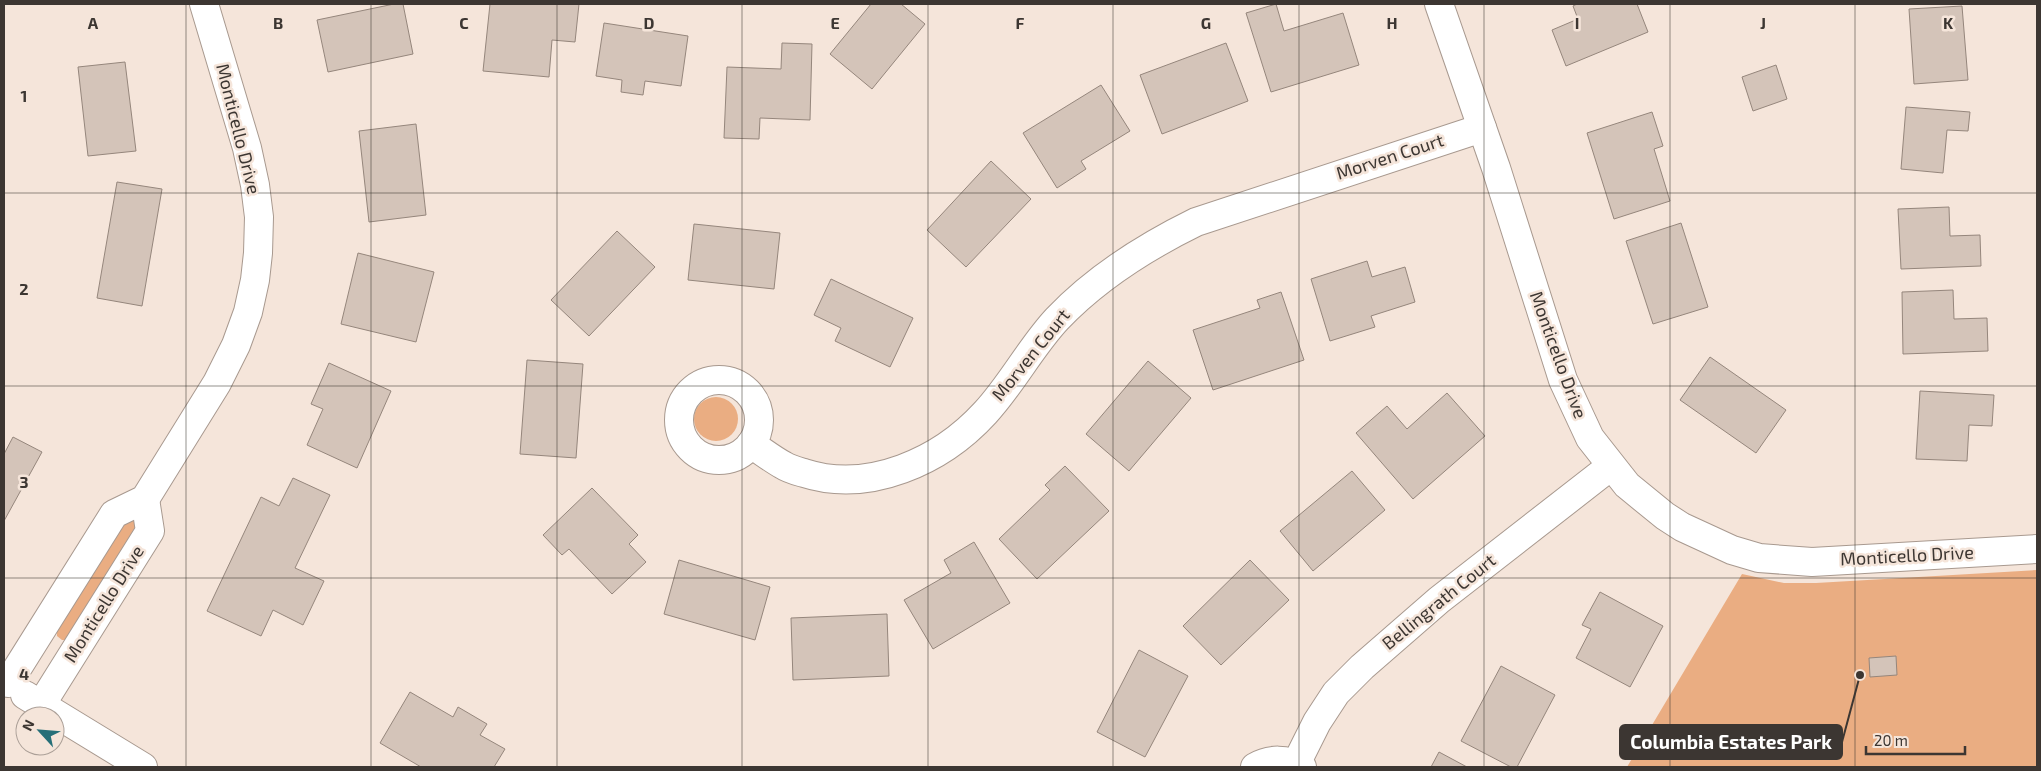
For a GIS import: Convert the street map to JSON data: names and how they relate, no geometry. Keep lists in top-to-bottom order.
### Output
{
  "streets": {
    "street": ["Monticello Drive", "Morven Court", "Bellingrath Court"]
  },
  "crossings": [
    ["Monticello Drive", "Morven Court"],
    ["Monticello Drive", "Bellingrath Court"]
  ],
  "places": ["Columbia Estates Park"],
  "scale_bar": "20 m",
  "north": "top left",
  "grid": {
    "columns": [
      "A",
      "B",
      "C",
      "D",
      "E",
      "F",
      "G",
      "H",
      "I",
      "J",
      "K"
    ],
    "rows": [
      "1",
      "2",
      "3",
      "4"
    ]
  }
}
